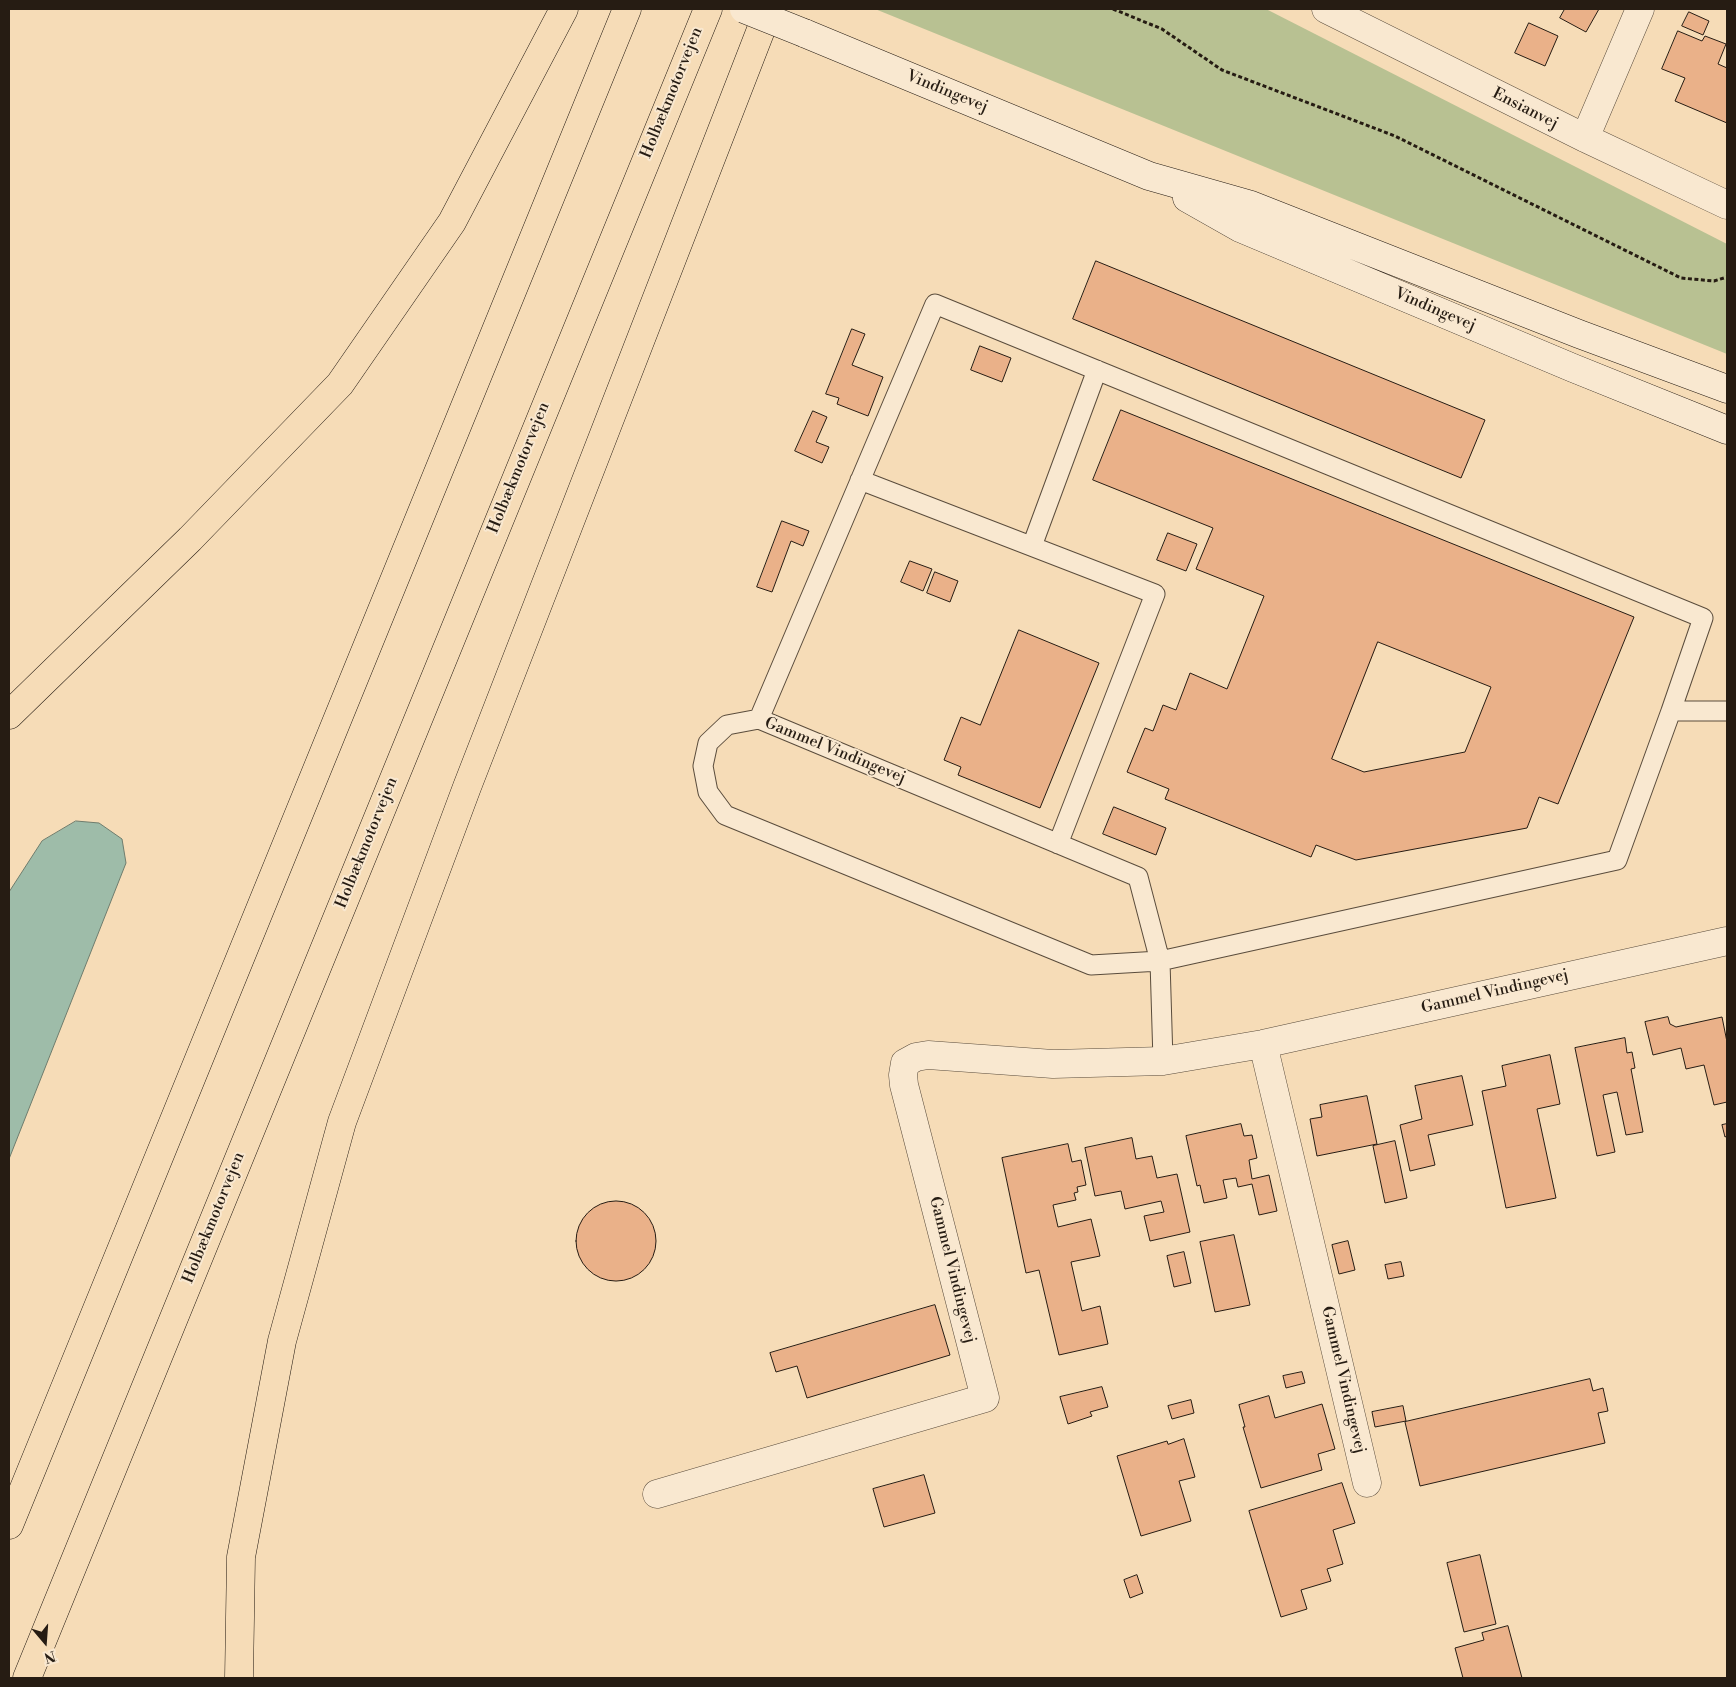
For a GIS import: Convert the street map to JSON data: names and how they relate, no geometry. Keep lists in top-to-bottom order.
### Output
{
  "streets": {
    "highway": ["Holbækmotorvejen"],
    "street": ["Vindingevej", "Ensianvej", "Gammel Vindingevej"]
  },
  "north": "bottom"
}
